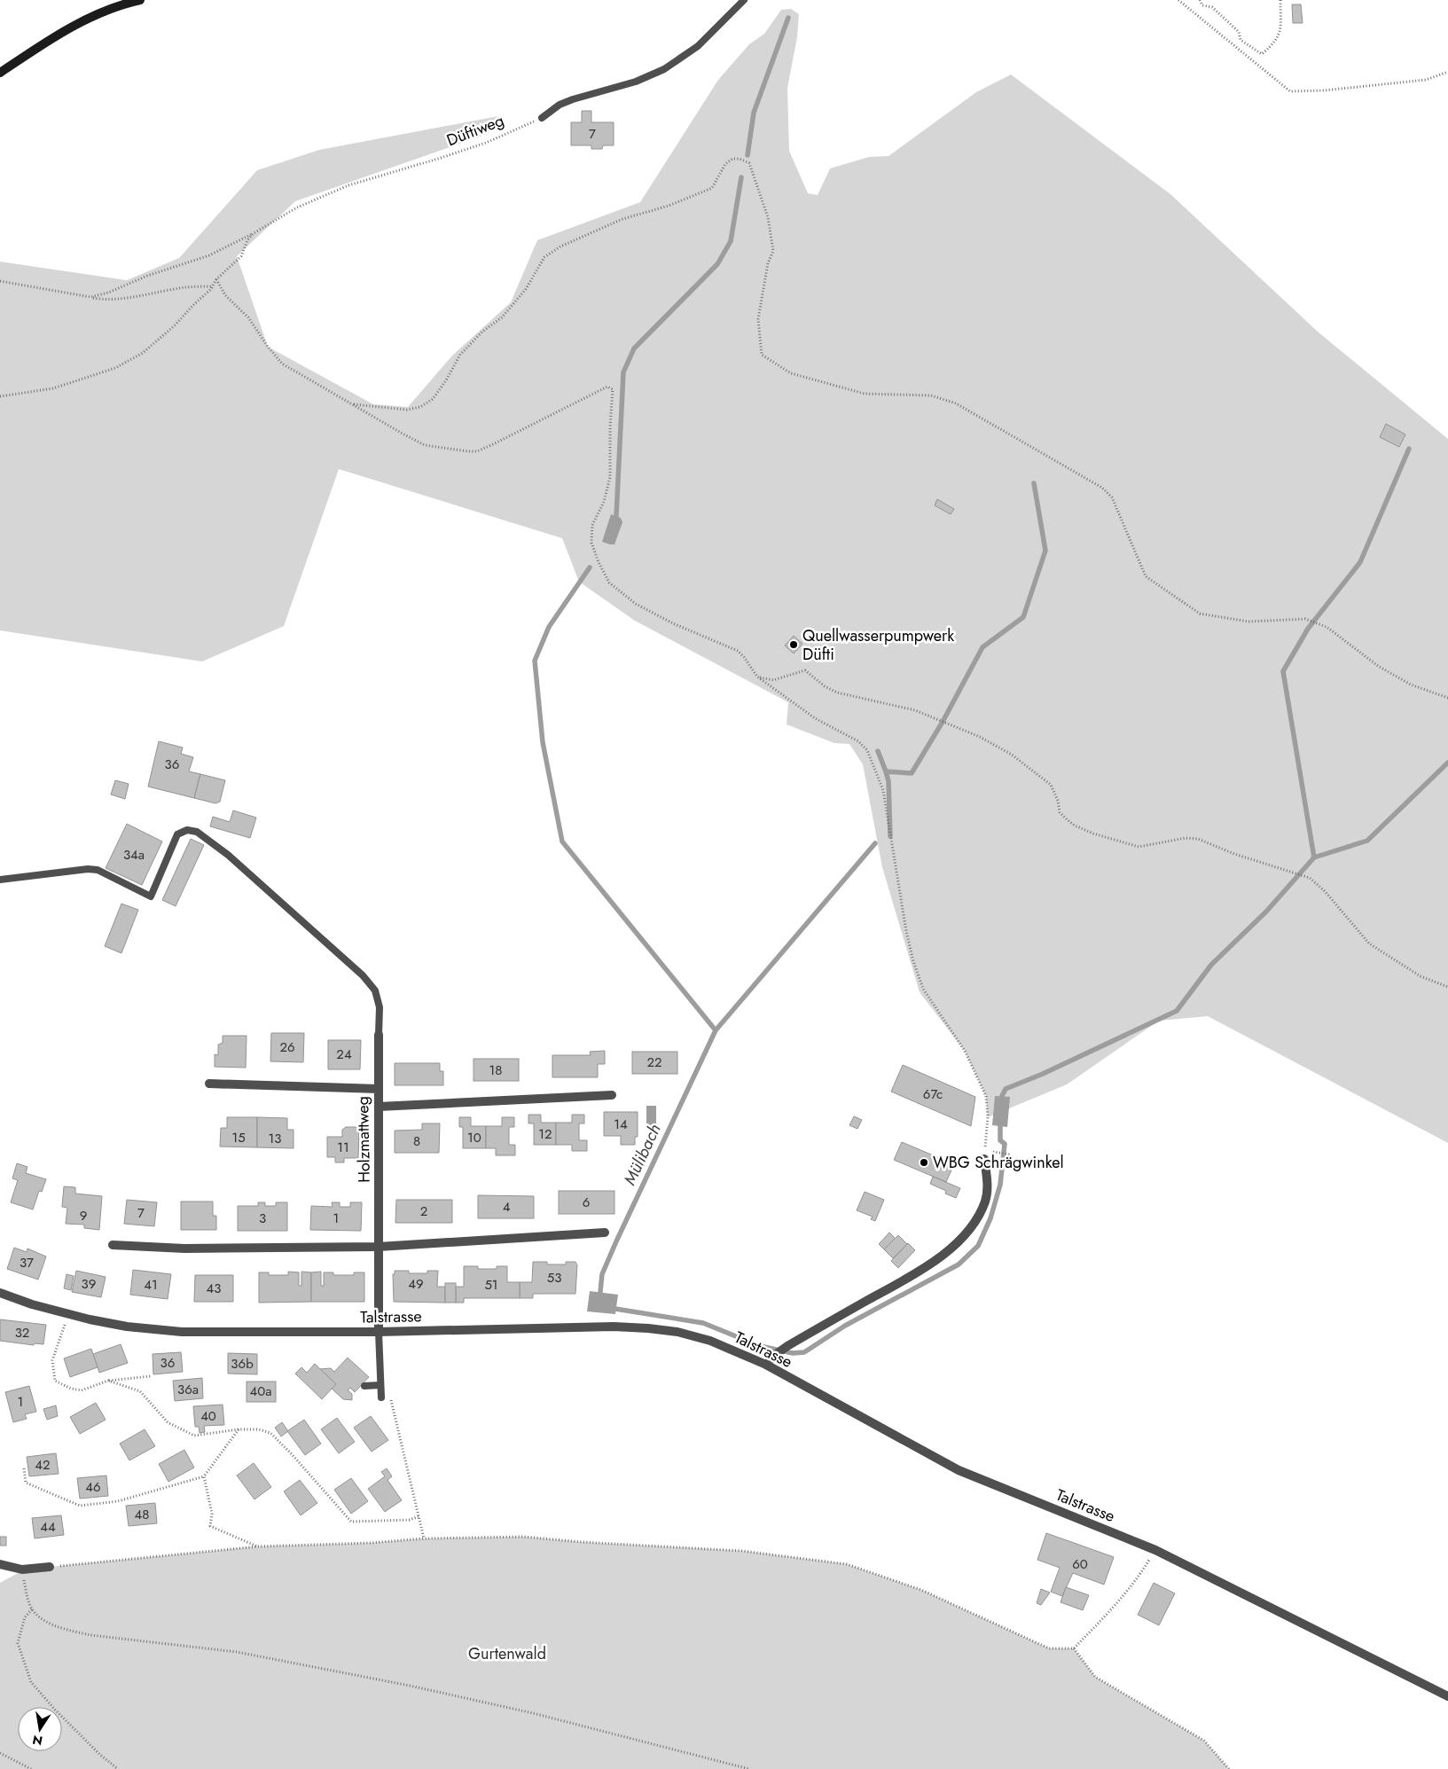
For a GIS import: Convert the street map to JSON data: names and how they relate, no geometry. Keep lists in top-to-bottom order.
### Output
{
  "streets": {
    "street": ["Holzmattweg", "Talstrasse"],
    "path": ["Düftiweg"]
  },
  "crossings": [
    ["Holzmattweg", "Talstrasse"]
  ],
  "water": ["Mülibach"],
  "parks": ["Gurtenwald"],
  "places": ["Quellwasserpumpwerk Düfti", "WBG Schrägwinkel"],
  "house_numbers": [
    "7",
    "36",
    "34a",
    "26",
    "24",
    "22",
    "18",
    "67c",
    "14",
    "12",
    "15",
    "10",
    "13",
    "8",
    "11",
    "6",
    "4",
    "2",
    "7",
    "9",
    "3",
    "1",
    "37",
    "53",
    "39",
    "49",
    "41",
    "51",
    "43",
    "32",
    "36",
    "36b",
    "36a",
    "40a",
    "1",
    "40",
    "42",
    "46",
    "48",
    "44",
    "60"
  ],
  "north": "bottom"
}
